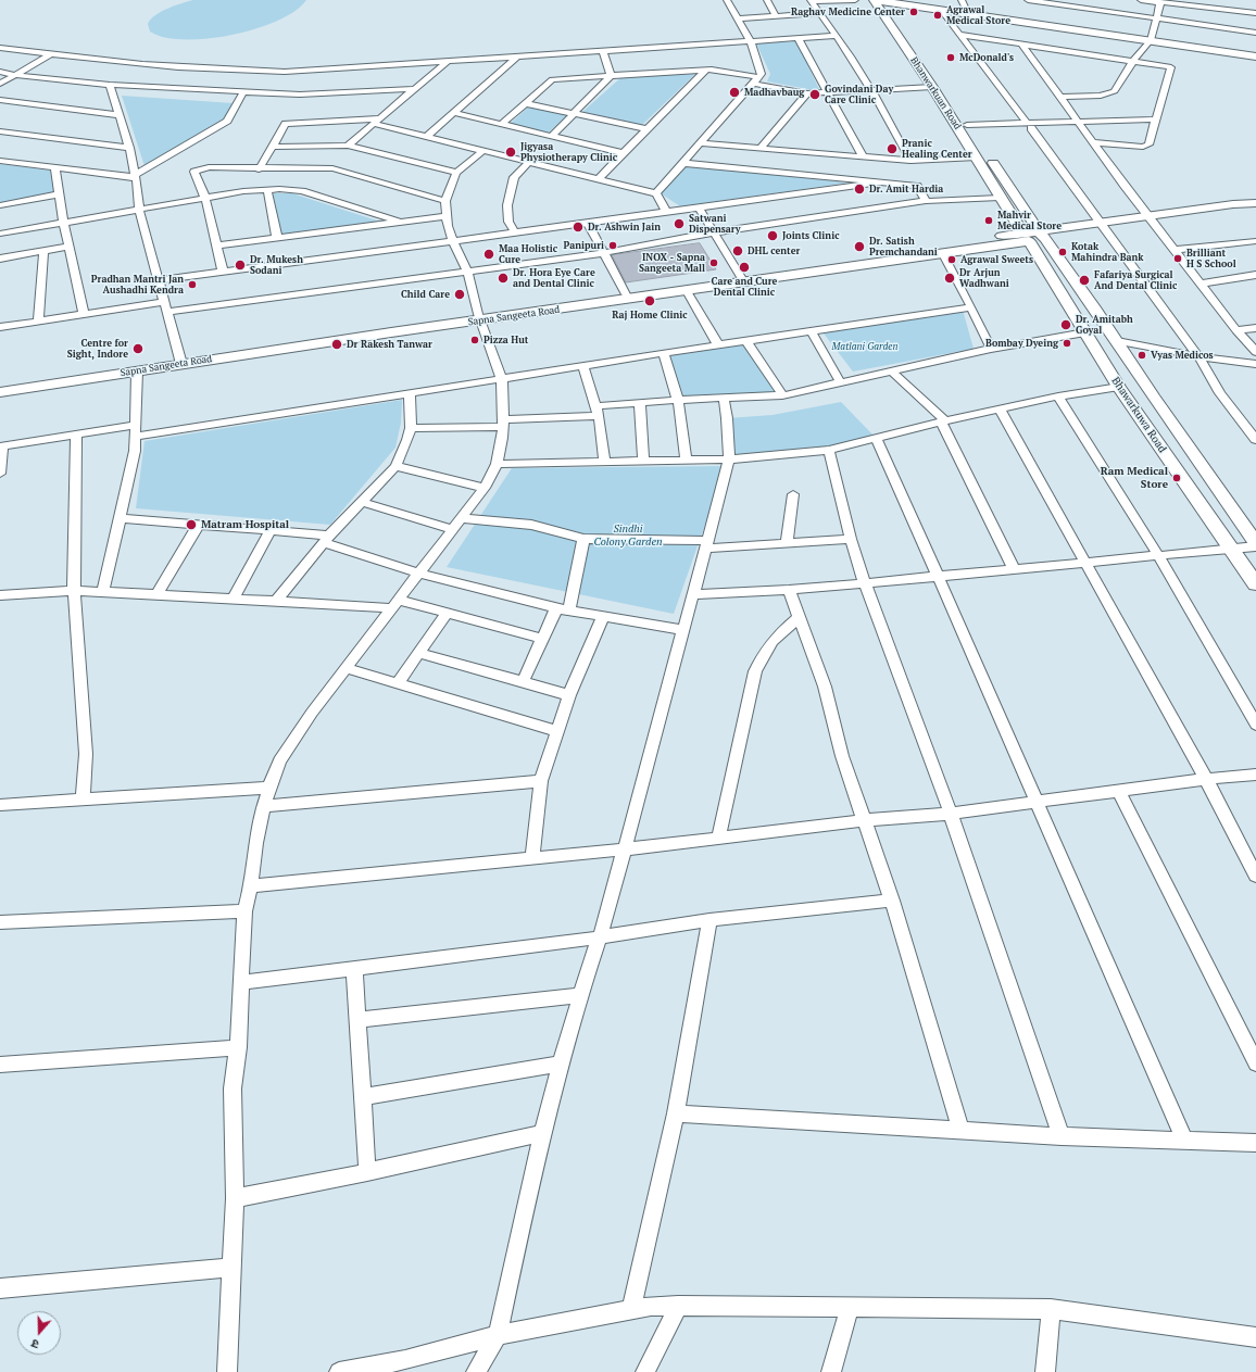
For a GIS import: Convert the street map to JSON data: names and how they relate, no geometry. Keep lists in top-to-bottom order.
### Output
{
  "streets": {
    "main road": ["Bhanwarkuan Road", "Sapna Sangeeta Road", "Bhawarkuwa Road"]
  },
  "crossings": [
    ["Bhanwarkuan Road", "Sapna Sangeeta Road"],
    ["Bhanwarkuan Road", "Bhawarkuwa Road"],
    ["Sapna Sangeeta Road", "Bhawarkuwa Road"]
  ],
  "parks": ["Matlani Garden", "Sindhi Colony Garden"],
  "places": [
    "Raghav Medicine Center",
    "Agrawal Medical Store",
    "McDonald's",
    "Madhavbaug",
    "Govindani Day Care Clinic",
    "Pranic Healing Center",
    "Jigyasa Physiotherapy Clinic",
    "Dr. Amit Hardia",
    "Mahvir Medical Store",
    "Satwani Dispensary",
    "Dr. Ashwin Jain",
    "Joints Clinic",
    "Panipuri",
    "Dr. Satish Premchandani",
    "DHL center",
    "Kotak Mahindra Bank",
    "Maa Holistic Cure",
    "Brilliant H S School",
    "Agrawal Sweets",
    "INOX - Sapna Sangeeta Mall",
    "Dr. Mukesh Sodani",
    "Care and Cure Dental Clinic",
    "Dr. Hora Eye Care and Dental Clinic",
    "Dr Arjun Wadhwani",
    "Fafariya Surgical And Dental Clinic",
    "Pradhan Mantri Jan Aushadhi Kendra",
    "Child Care",
    "Raj Home Clinic",
    "Dr. Amitabh Goyal",
    "Pizza Hut",
    "Bombay Dyeing",
    "Dr Rakesh Tanwar",
    "Centre for Sight, Indore",
    "Vyas Medicos",
    "Ram Medical Store",
    "Matram Hospital"
  ],
  "north": "bottom"
}
